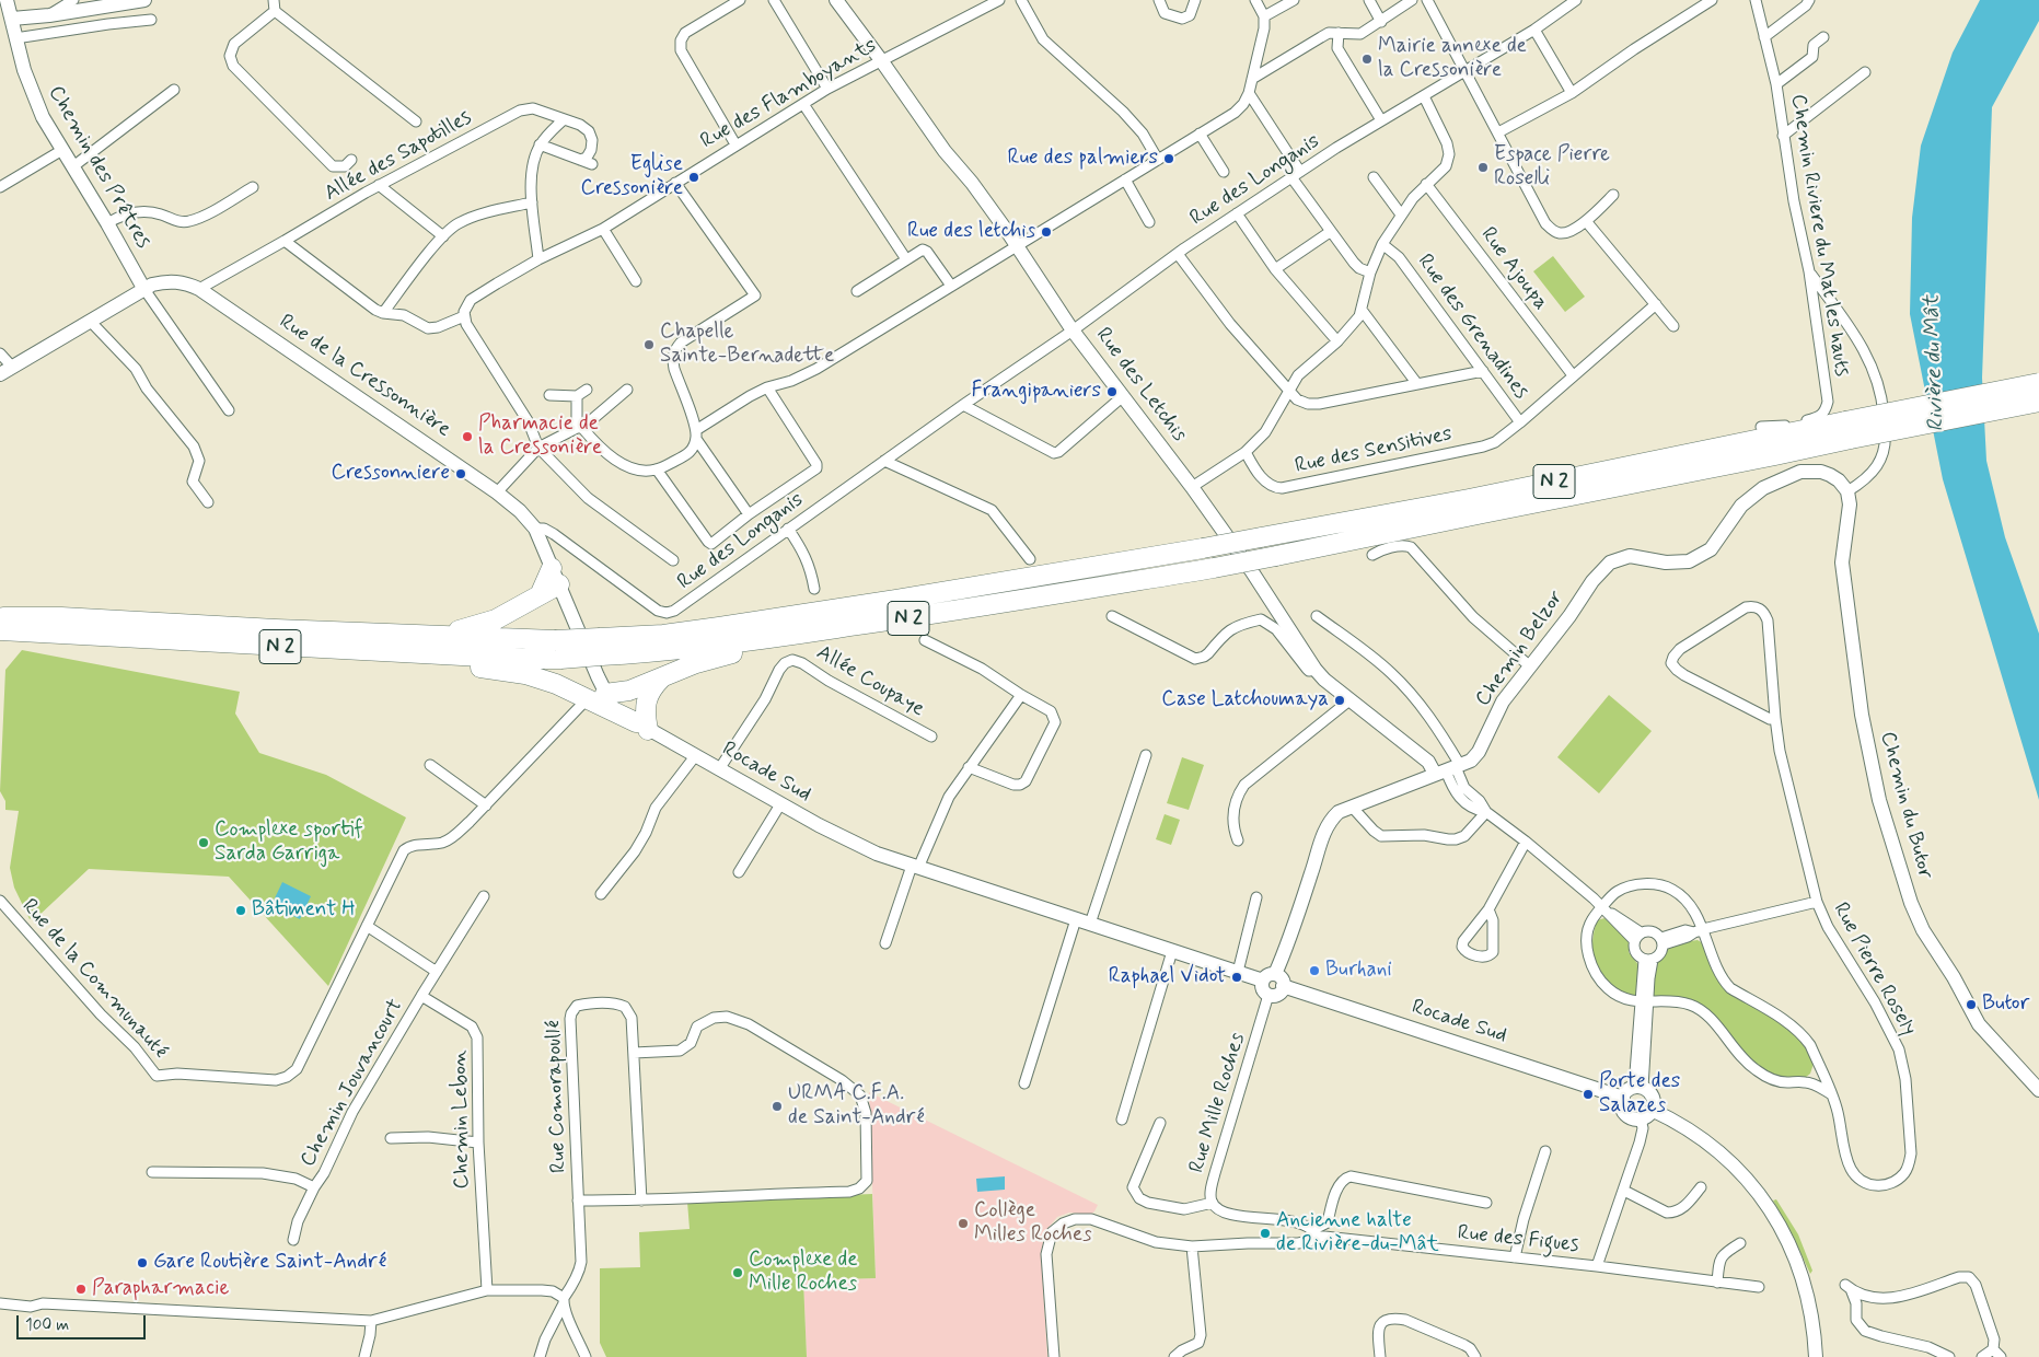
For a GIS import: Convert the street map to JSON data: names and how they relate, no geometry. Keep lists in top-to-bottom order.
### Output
{
  "streets": {
    "highway": ["N 2"],
    "street": [
      "Rue des Flamboyants",
      "Allée des Sapotilles",
      "Chemin des Prêtres",
      "Rue des Longanis",
      "Chemin Riviere du Mat les hauts",
      "Rue Ajoupa",
      "Rue des Grenadines",
      "Rue de la Cressonnière",
      "Rue des Letchis",
      "Rue des Sensitives",
      "Chemin Belzor",
      "Allée Coupaye",
      "Rocade Sud",
      "Chemin du Butor",
      "Rue Pierre Rosely",
      "Rue de la Communauté",
      "Chemin Jouvancourt",
      "Rue Comorapoullé",
      "Rue Mille Roches",
      "Chemin Lebon",
      "Rue des Figues"
    ]
  },
  "crossings": [
    ["Rue des Flamboyants", "Rue des Letchis"],
    ["Allée des Sapotilles", "Rue de la Cressonnière"],
    ["Chemin des Prêtres", "Rue de la Cressonnière"],
    ["Rue des Longanis", "Rue de la Cressonnière"],
    ["Rue des Longanis", "Rue des Letchis"],
    ["Rue Ajoupa", "Rue des Grenadines"],
    ["Rue des Grenadines", "Rue des Sensitives"],
    ["Rue de la Cressonnière", "Rue de la Communauté"],
    ["Rue des Letchis", "Chemin Belzor"],
    ["Chemin Belzor", "Rocade Sud"],
    ["Chemin Belzor", "Chemin du Butor"],
    ["Allée Coupaye", "Rocade Sud"],
    ["Chemin Jouvancourt", "Chemin Lebon"],
    ["Rue Mille Roches", "Rue des Figues"]
  ],
  "water": ["Rivière du Mât"],
  "places": [
    "Mairie annexe de la Cressonière",
    "Rue des palmiers",
    "Espace Pierre Roselli",
    "Eglise Cressonière",
    "Rue des letchis",
    "Chapelle Sainte-Bernadette",
    "Frangipaniers",
    "Pharmacie de la Cressonière",
    "Cressonniere",
    "Case Latchoumaya",
    "Complexe sportif Sarda Garriga",
    "Bâtiment H",
    "Burhani",
    "Raphael Vidot",
    "Butor",
    "Porte des Salazes",
    "URMA C.F.A. de Saint-André",
    "Collège Milles Roches",
    "Ancienne halte de Rivière-du-Mât",
    "Gare Routière Saint-André",
    "Complexe de Mille Roches",
    "Parapharmacie"
  ],
  "scale_bar": "100 m"
}
